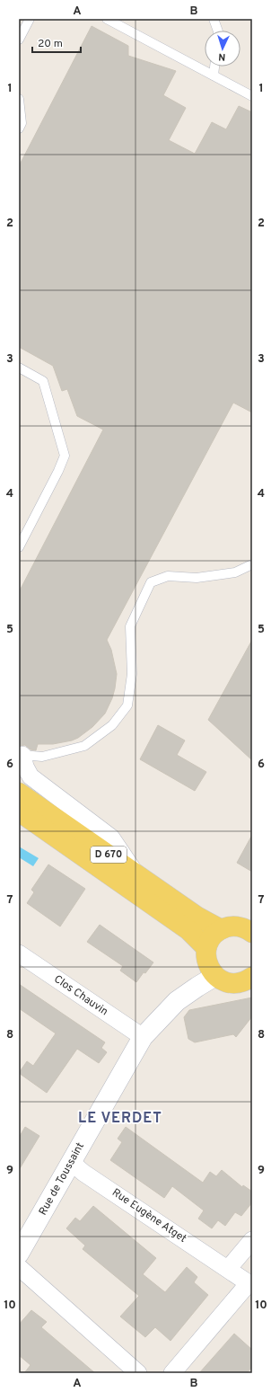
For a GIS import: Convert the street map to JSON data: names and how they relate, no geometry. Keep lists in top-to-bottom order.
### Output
{
  "streets": {
    "main road": ["D 670"],
    "street": ["Clos Chauvin", "Rue de Toussaint", "Rue Eugène Atget"]
  },
  "crossings": [
    ["Clos Chauvin", "Rue de Toussaint"],
    ["Rue de Toussaint", "Rue Eugène Atget"]
  ],
  "districts": ["LE VERDET"],
  "scale_bar": "20 m",
  "north": "bottom",
  "grid": {
    "columns": ["A", "B"],
    "rows": [
      "1",
      "2",
      "3",
      "4",
      "5",
      "6",
      "7",
      "8",
      "9",
      "10"
    ]
  }
}
